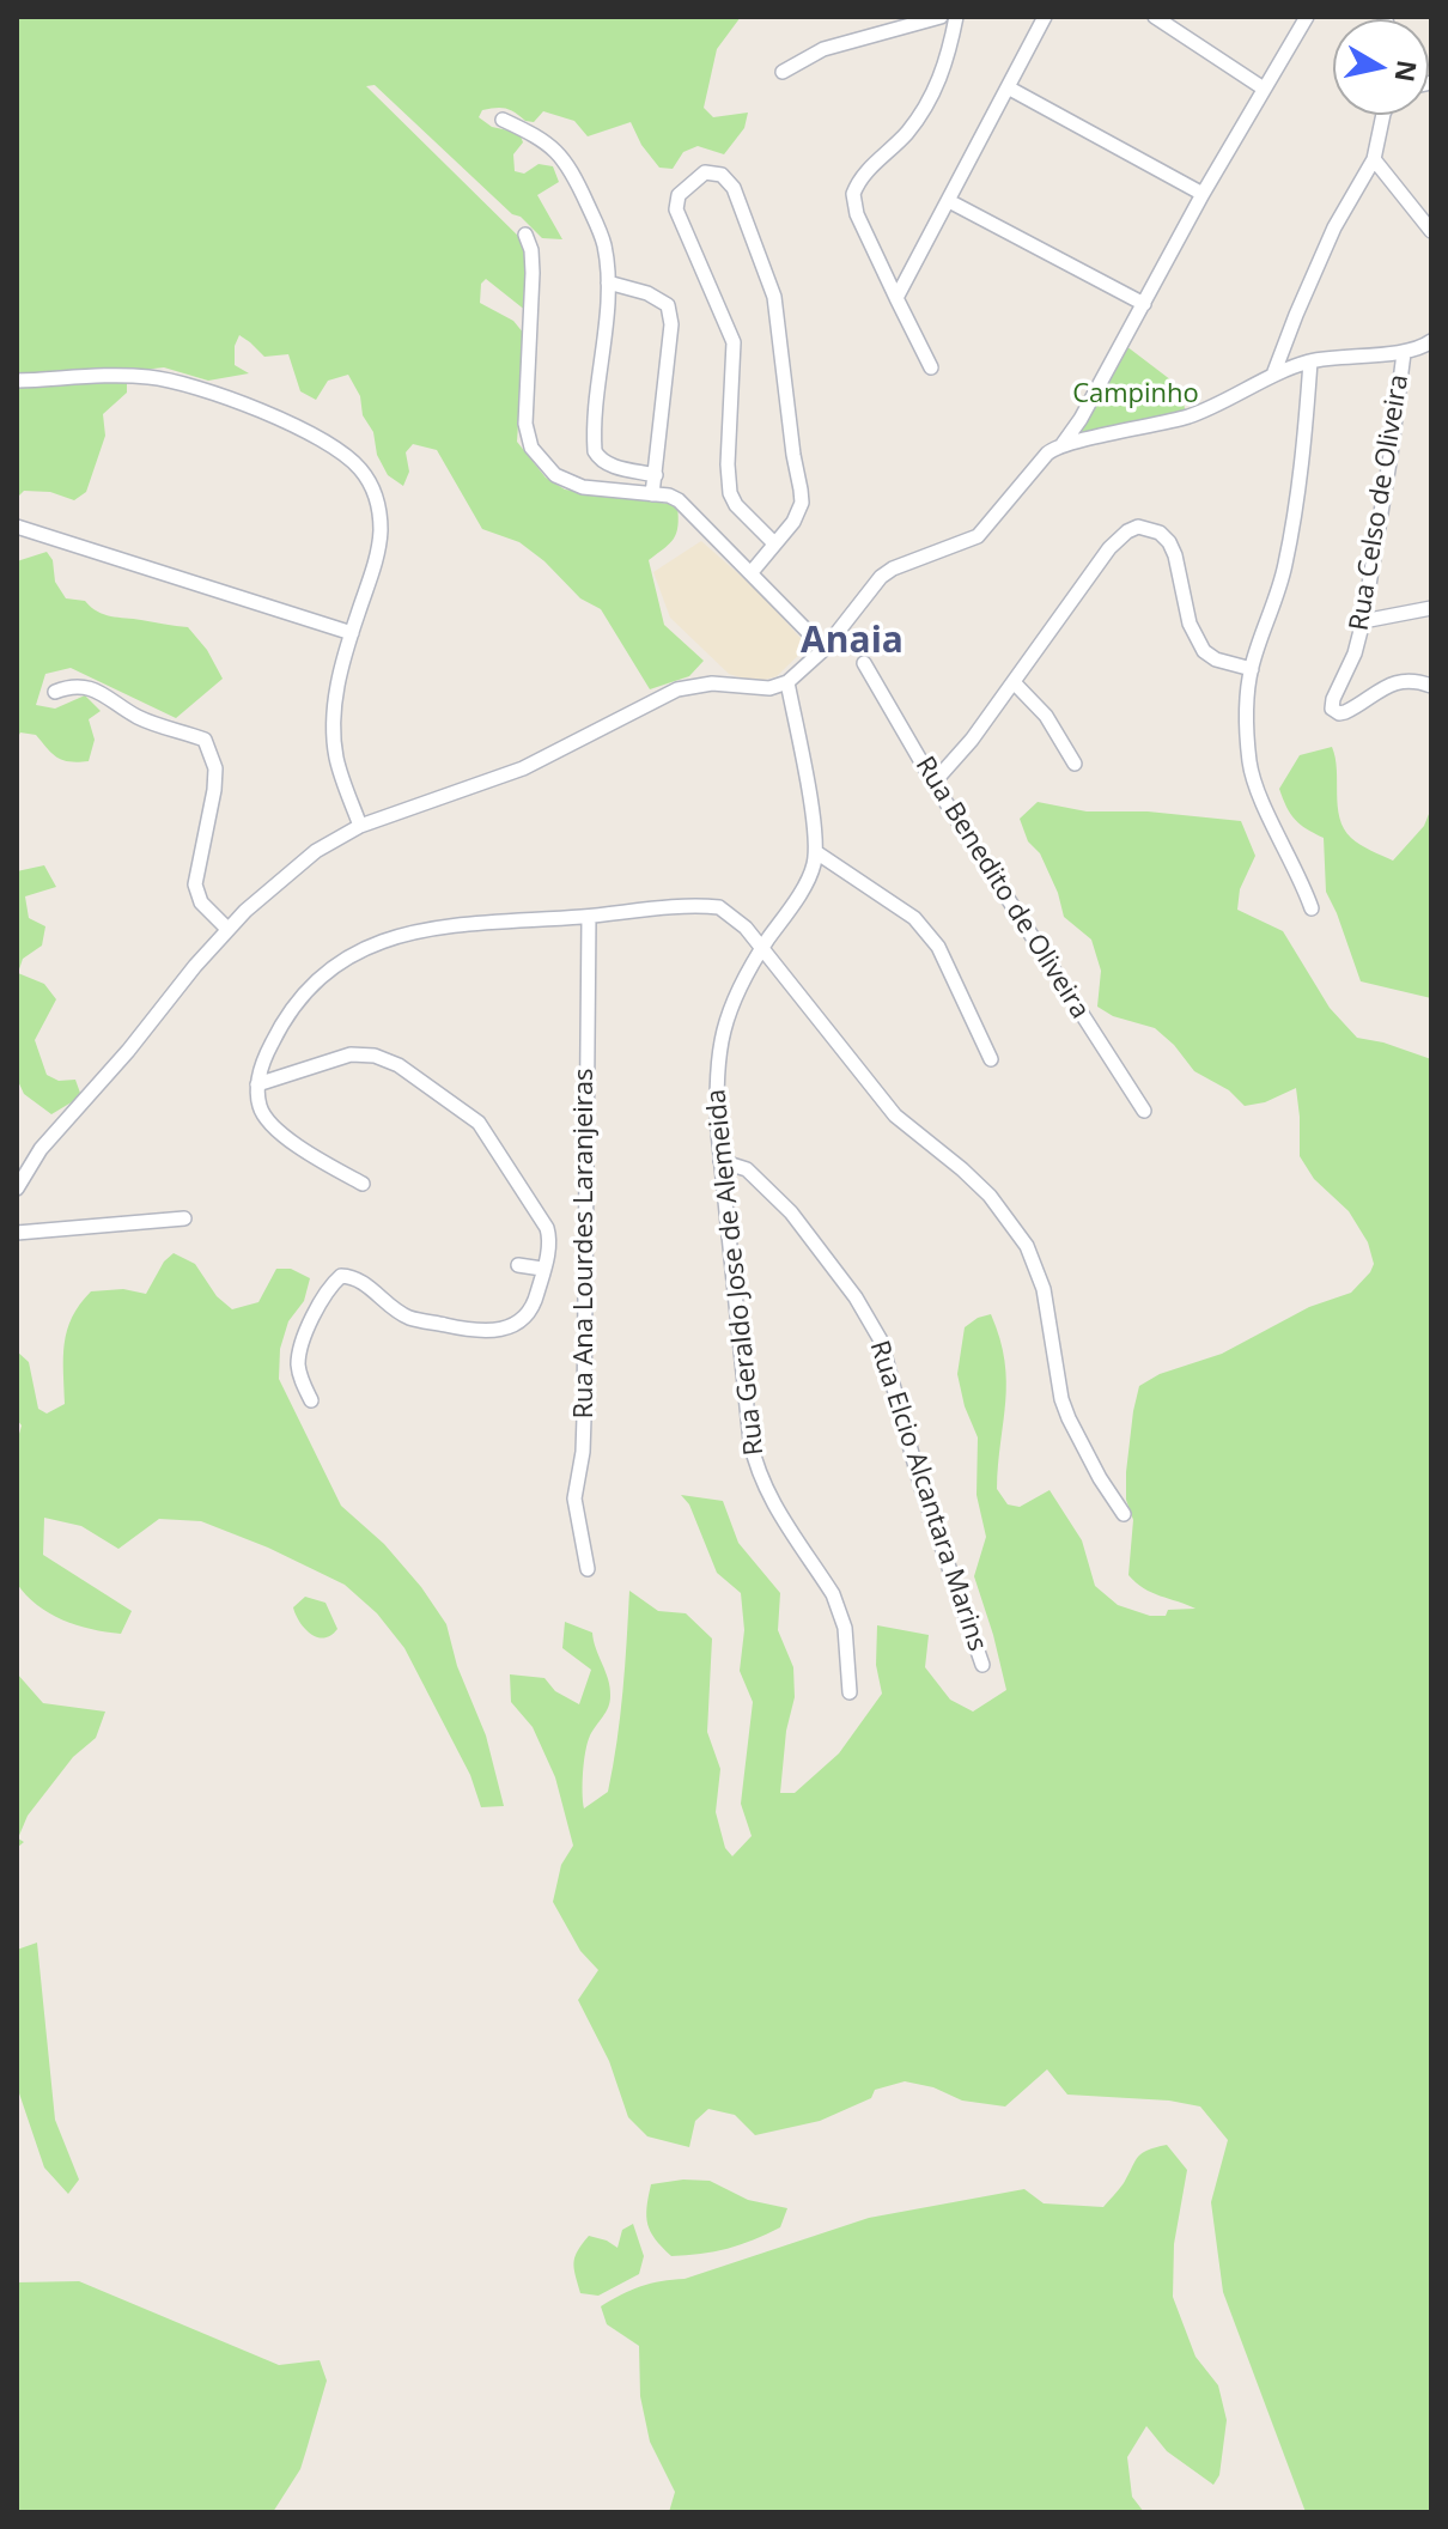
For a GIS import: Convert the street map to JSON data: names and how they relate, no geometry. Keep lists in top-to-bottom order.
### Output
{
  "streets": {
    "street": [
      "Rua Celso de Oliveira",
      "Rua Benedito de Oliveira",
      "Rua Ana Lourdes Laranjeiras",
      "Rua Geraldo Jose de Alemeida",
      "Rua Elcio Alcantara Marins"
    ]
  },
  "crossings": [
    ["Rua Geraldo Jose de Alemeida", "Rua Elcio Alcantara Marins"]
  ],
  "districts": ["Anaia"],
  "parks": ["Campinho"],
  "north": "right"
}
